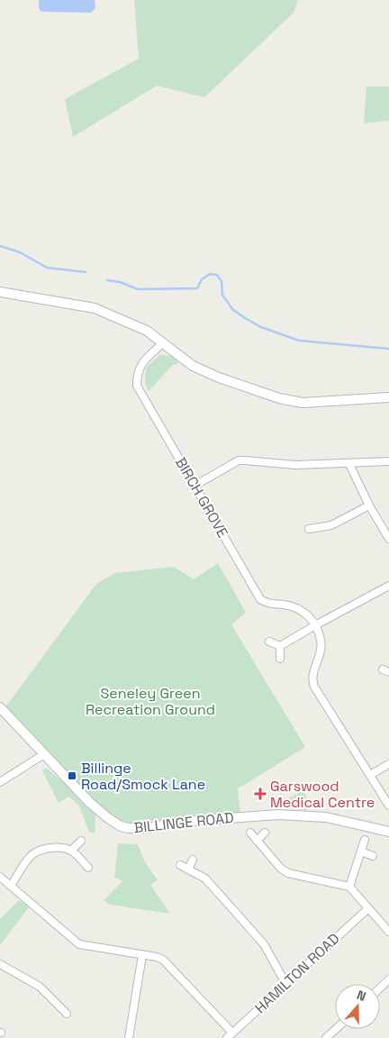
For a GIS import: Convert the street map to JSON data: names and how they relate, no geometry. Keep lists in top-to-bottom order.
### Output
{
  "streets": {
    "main road": ["BILLINGE ROAD"],
    "street": ["BIRCH GROVE", "HAMILTON ROAD"]
  },
  "parks": ["Seneley Green Recreation Ground"],
  "places": {
    "transit": ["Billinge Road/Smock Lane"],
    "health": ["Garswood Medical Centre"]
  },
  "north": "top"
}
